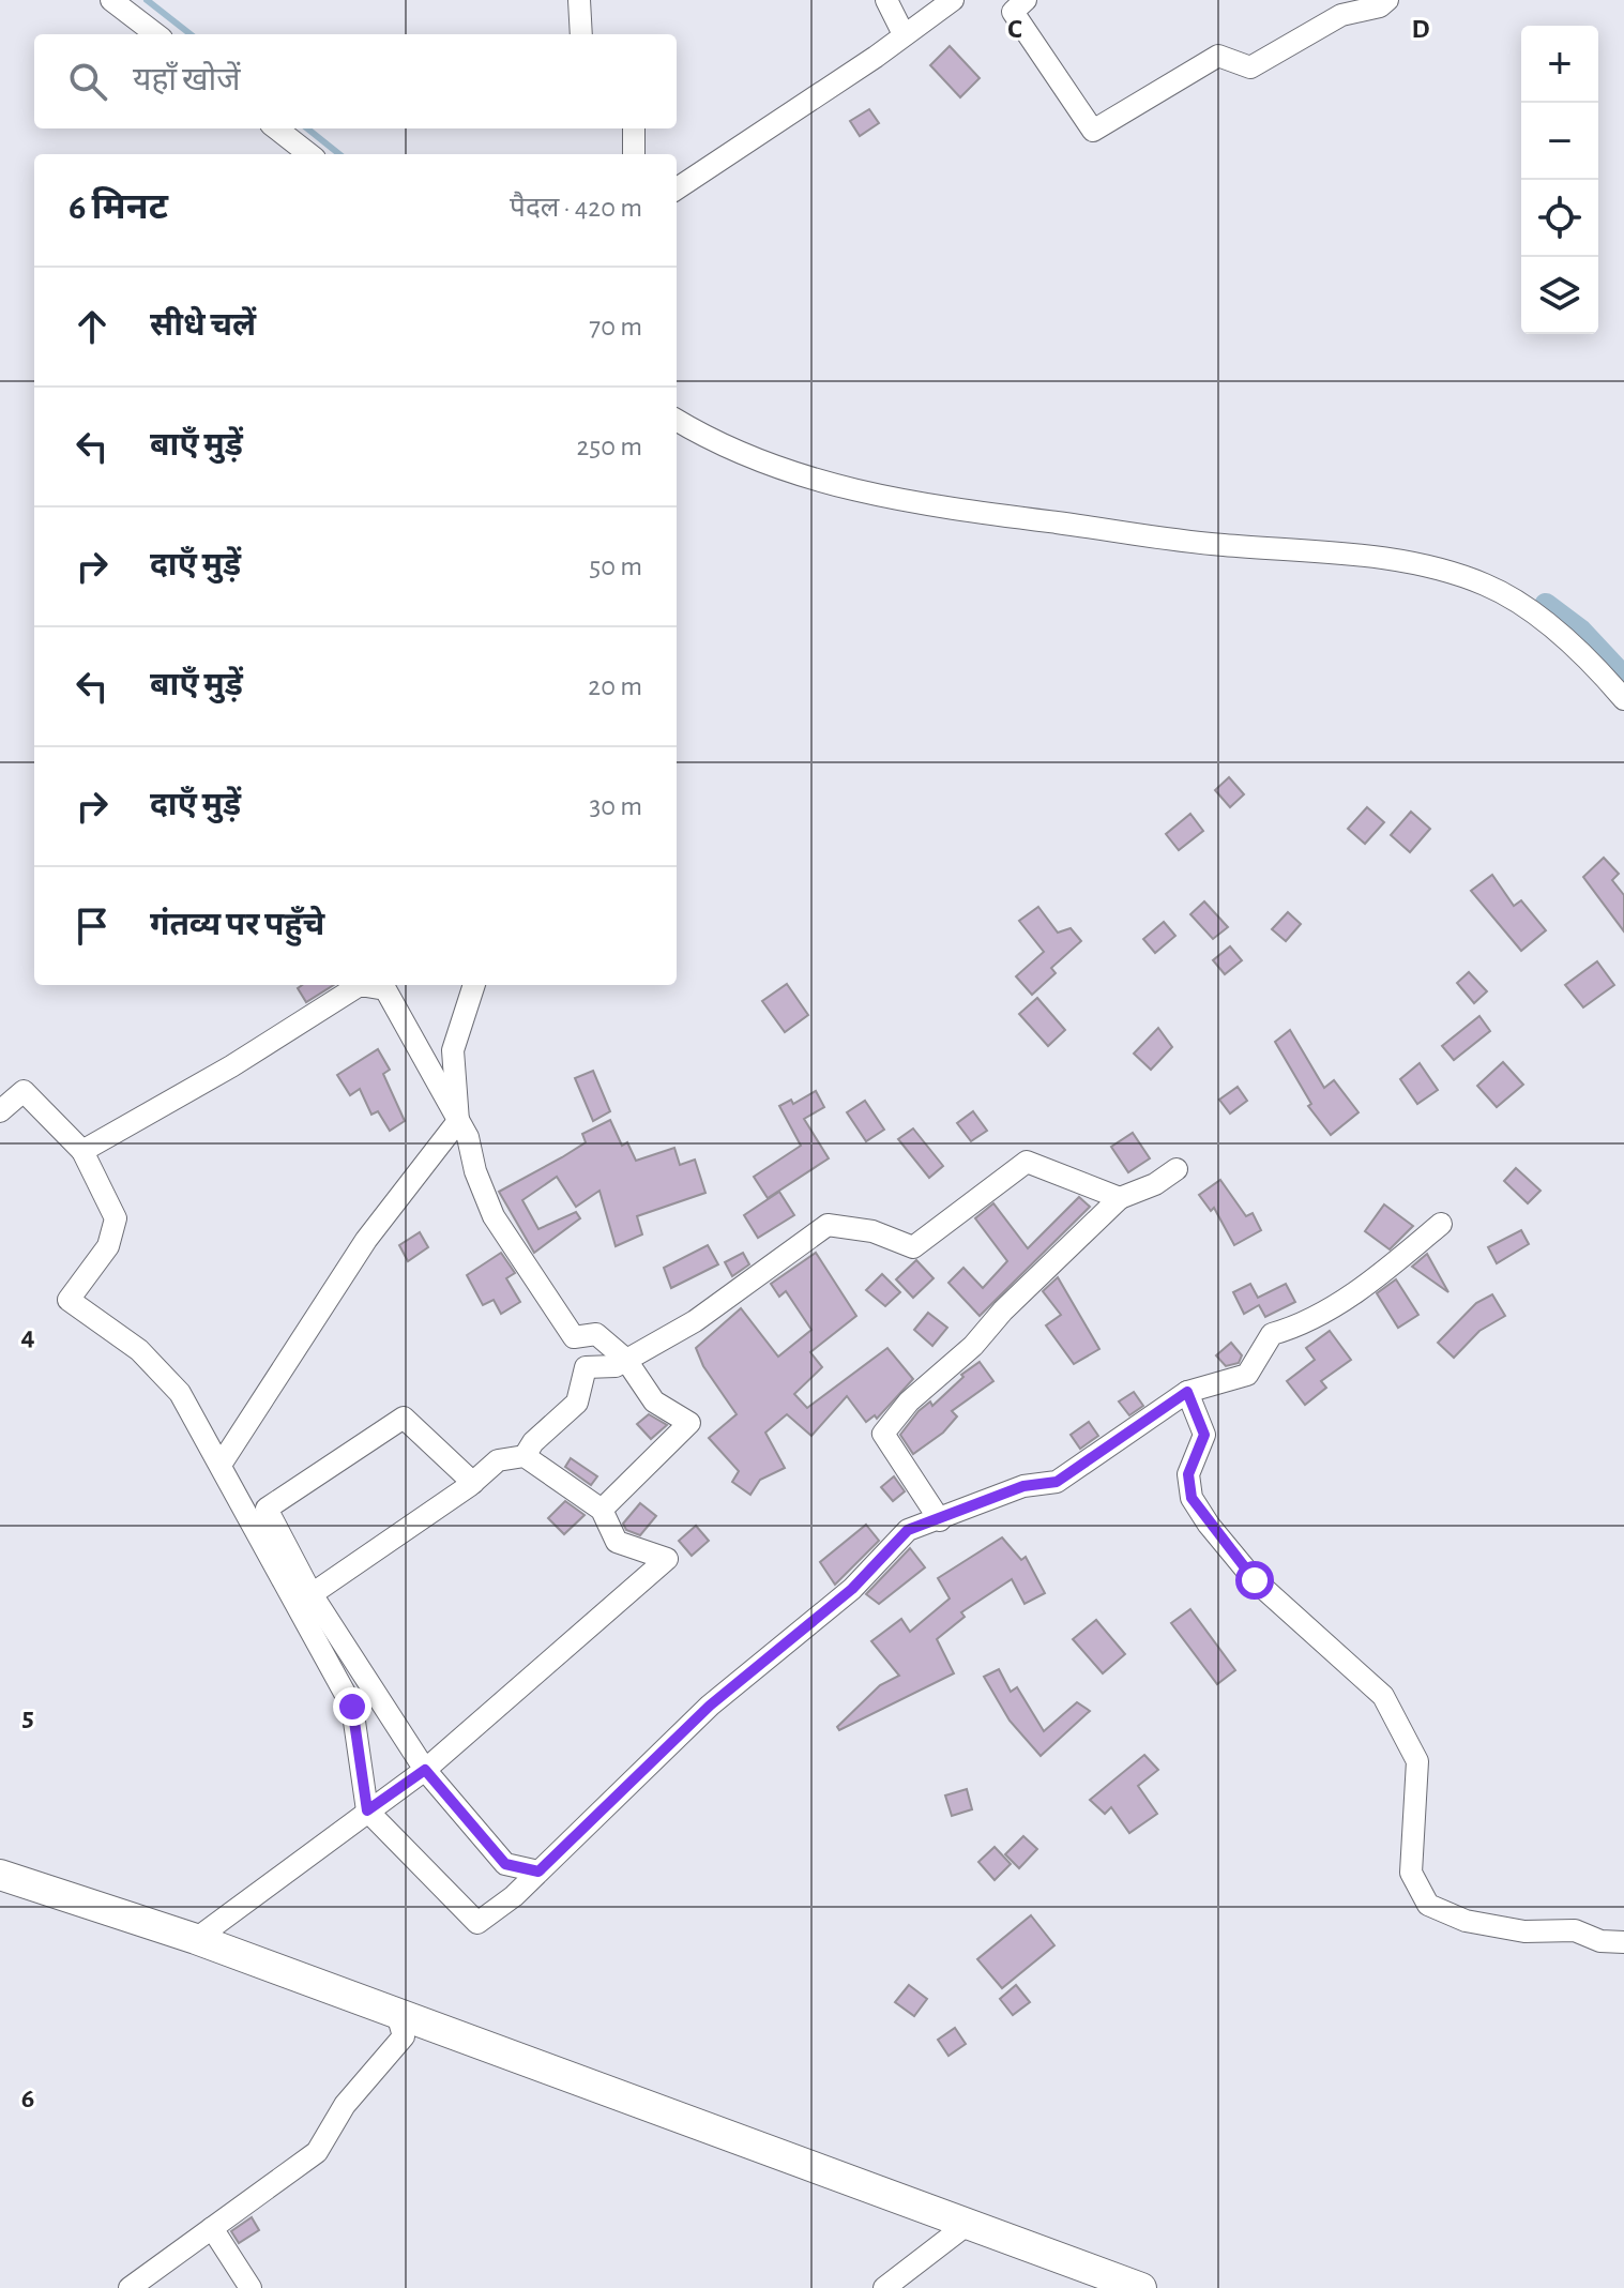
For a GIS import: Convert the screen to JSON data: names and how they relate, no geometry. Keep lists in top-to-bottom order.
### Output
{
  "page": {
    "map_buttons": ["+", "−"],
    "search": "यहाँ खोजें",
    "heading": ["6 मिनट", "पैदल · 420 m"],
    "list": [
      ["सीधे चलें", "70 m"],
      ["बाएँ मुड़ें", "250 m"],
      ["दाएँ मुड़ें", "50 m"],
      ["बाएँ मुड़ें", "20 m"],
      ["दाएँ मुड़ें", "30 m"],
      "गंतव्य पर पहुँचे"
    ]
  },
  "grid": {
    "columns": ["C", "D"],
    "rows": ["4", "5", "6"]
  }
}
